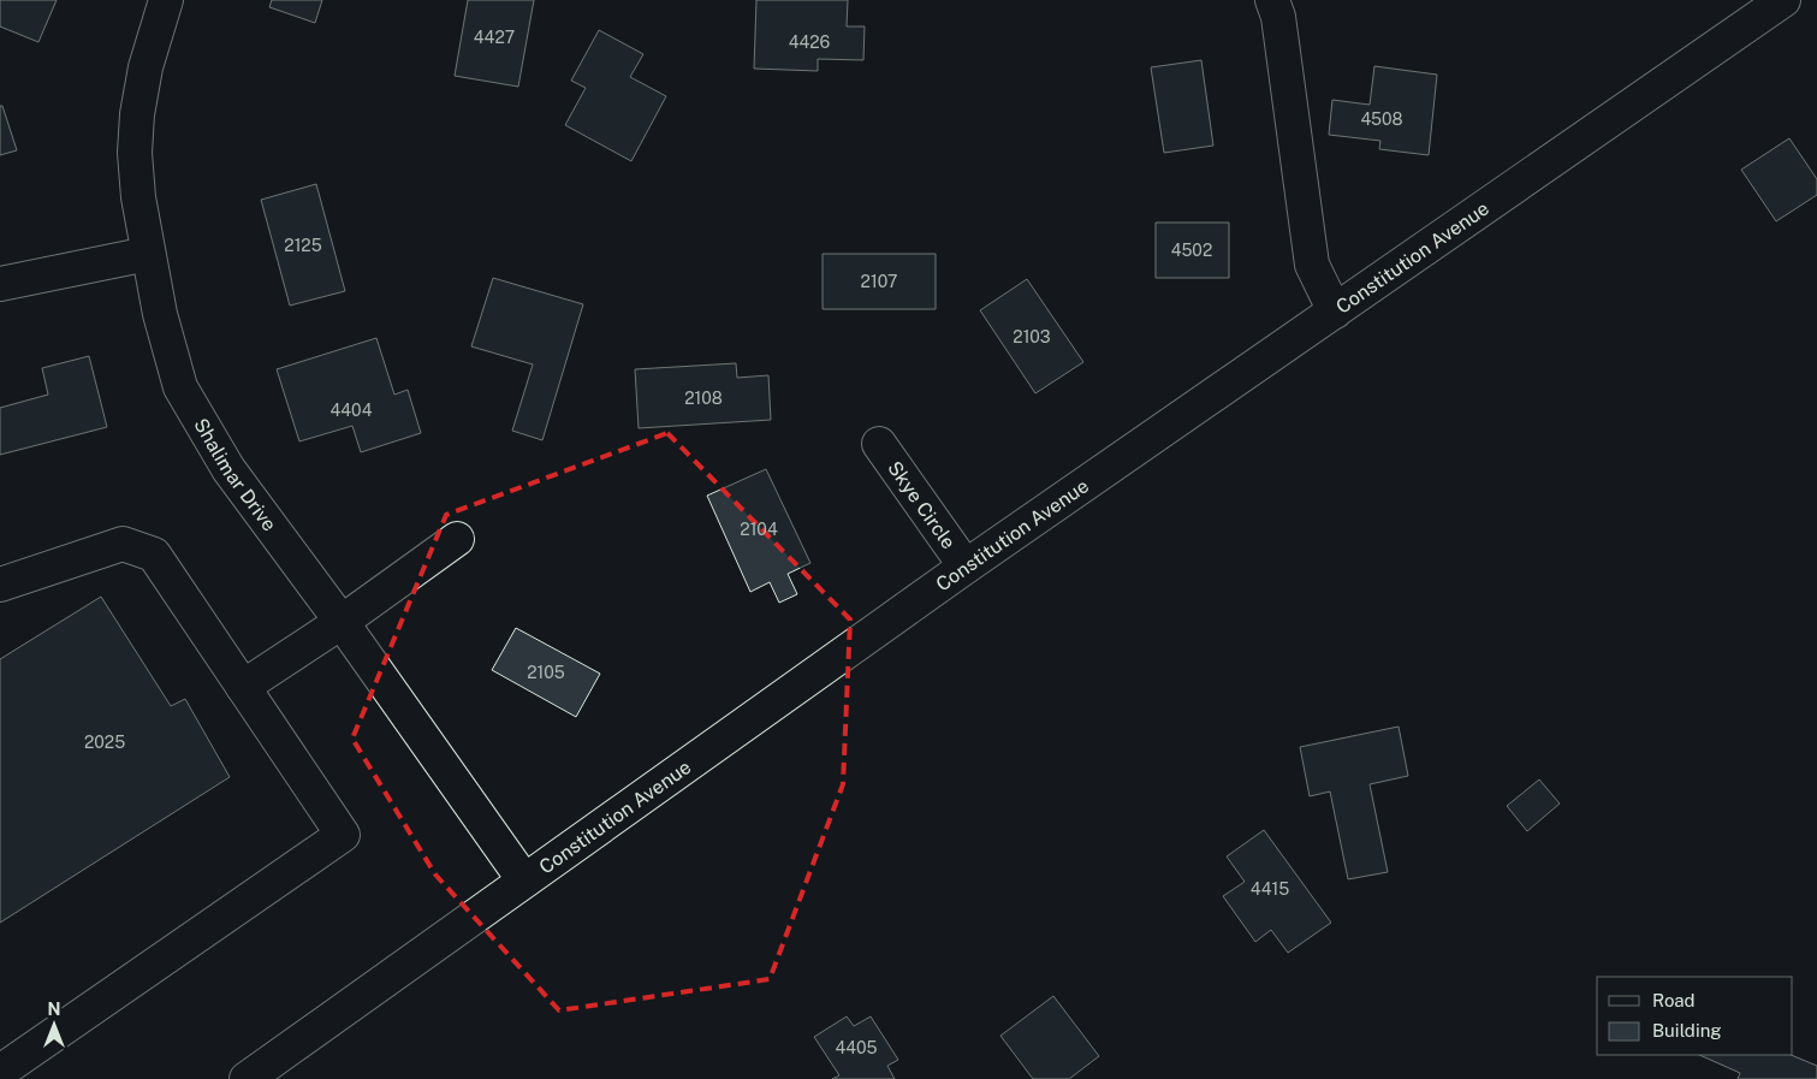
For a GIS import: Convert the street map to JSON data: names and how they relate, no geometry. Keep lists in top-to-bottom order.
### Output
{
  "streets": {
    "main road": ["Constitution Avenue", "Shalimar Drive", "Skye Circle"]
  },
  "crossings": [
    ["Constitution Avenue", "Shalimar Drive"],
    ["Constitution Avenue", "Skye Circle"]
  ],
  "house_numbers": [
    "4427",
    "4426",
    "4508",
    "2125",
    "4502",
    "2107",
    "2103",
    "2108",
    "4404",
    "2104",
    "2105",
    "2025",
    "4415",
    "4405"
  ],
  "legend": ["Road", "Building"],
  "north": "top"
}
